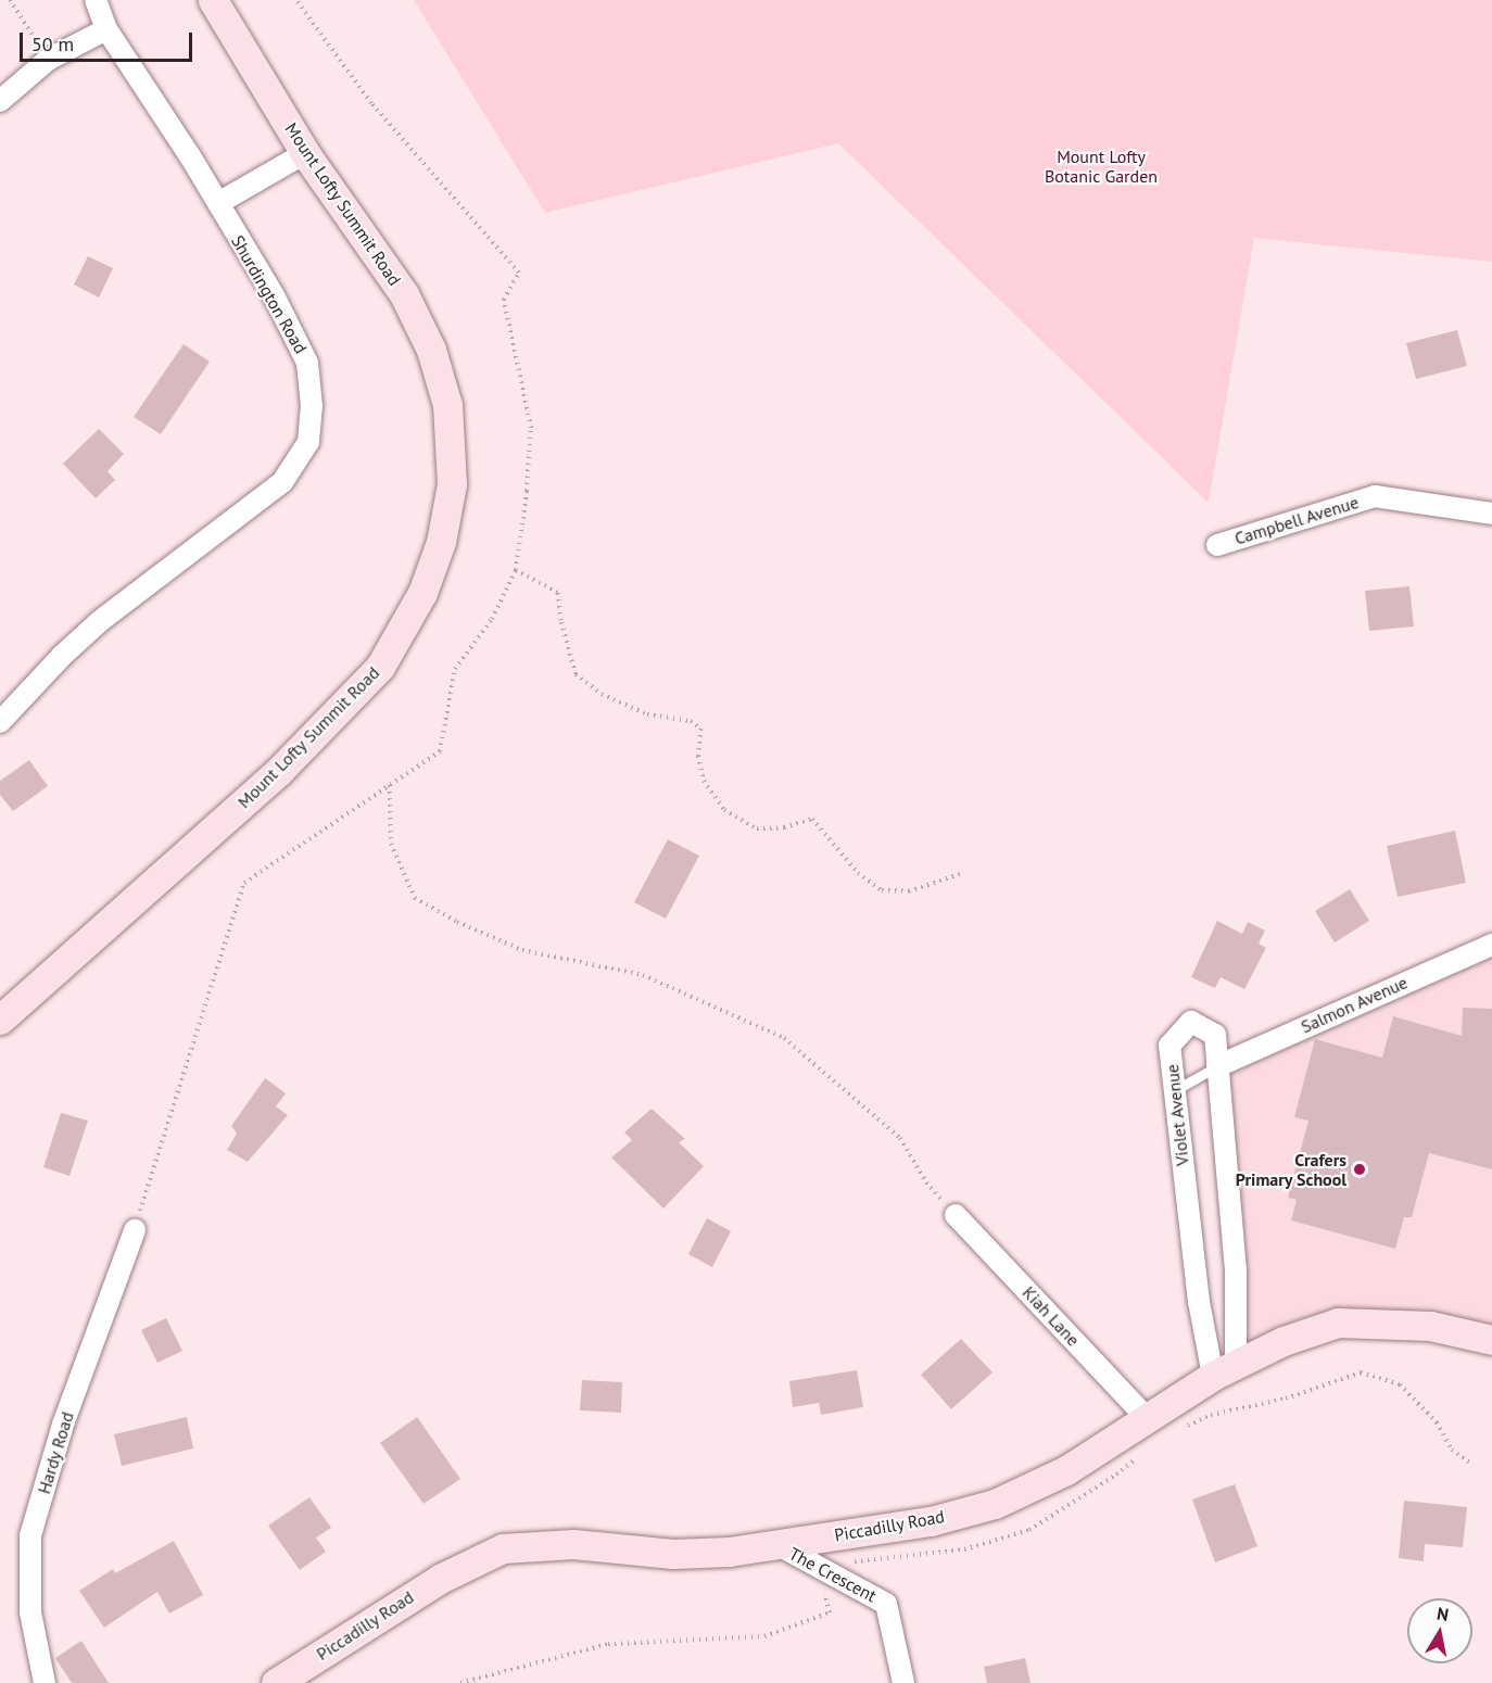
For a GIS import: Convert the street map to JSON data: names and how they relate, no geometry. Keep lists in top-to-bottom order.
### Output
{
  "streets": {
    "main road": ["Mount Lofty Summit Road", "Piccadilly Road"],
    "street": [
      "Shurdington Road",
      "Campbell Avenue",
      "Salmon Avenue",
      "Violet Avenue",
      "Kiah Lane",
      "Hardy Road",
      "The Crescent"
    ]
  },
  "crossings": [
    ["Salmon Avenue", "Violet Avenue"],
    ["Violet Avenue", "Piccadilly Road"],
    ["Kiah Lane", "Piccadilly Road"],
    ["Piccadilly Road", "The Crescent"]
  ],
  "parks": ["Mount Lofty Botanic Garden"],
  "places": ["Crafers Primary School"],
  "scale_bar": "50 m",
  "north": "top"
}
